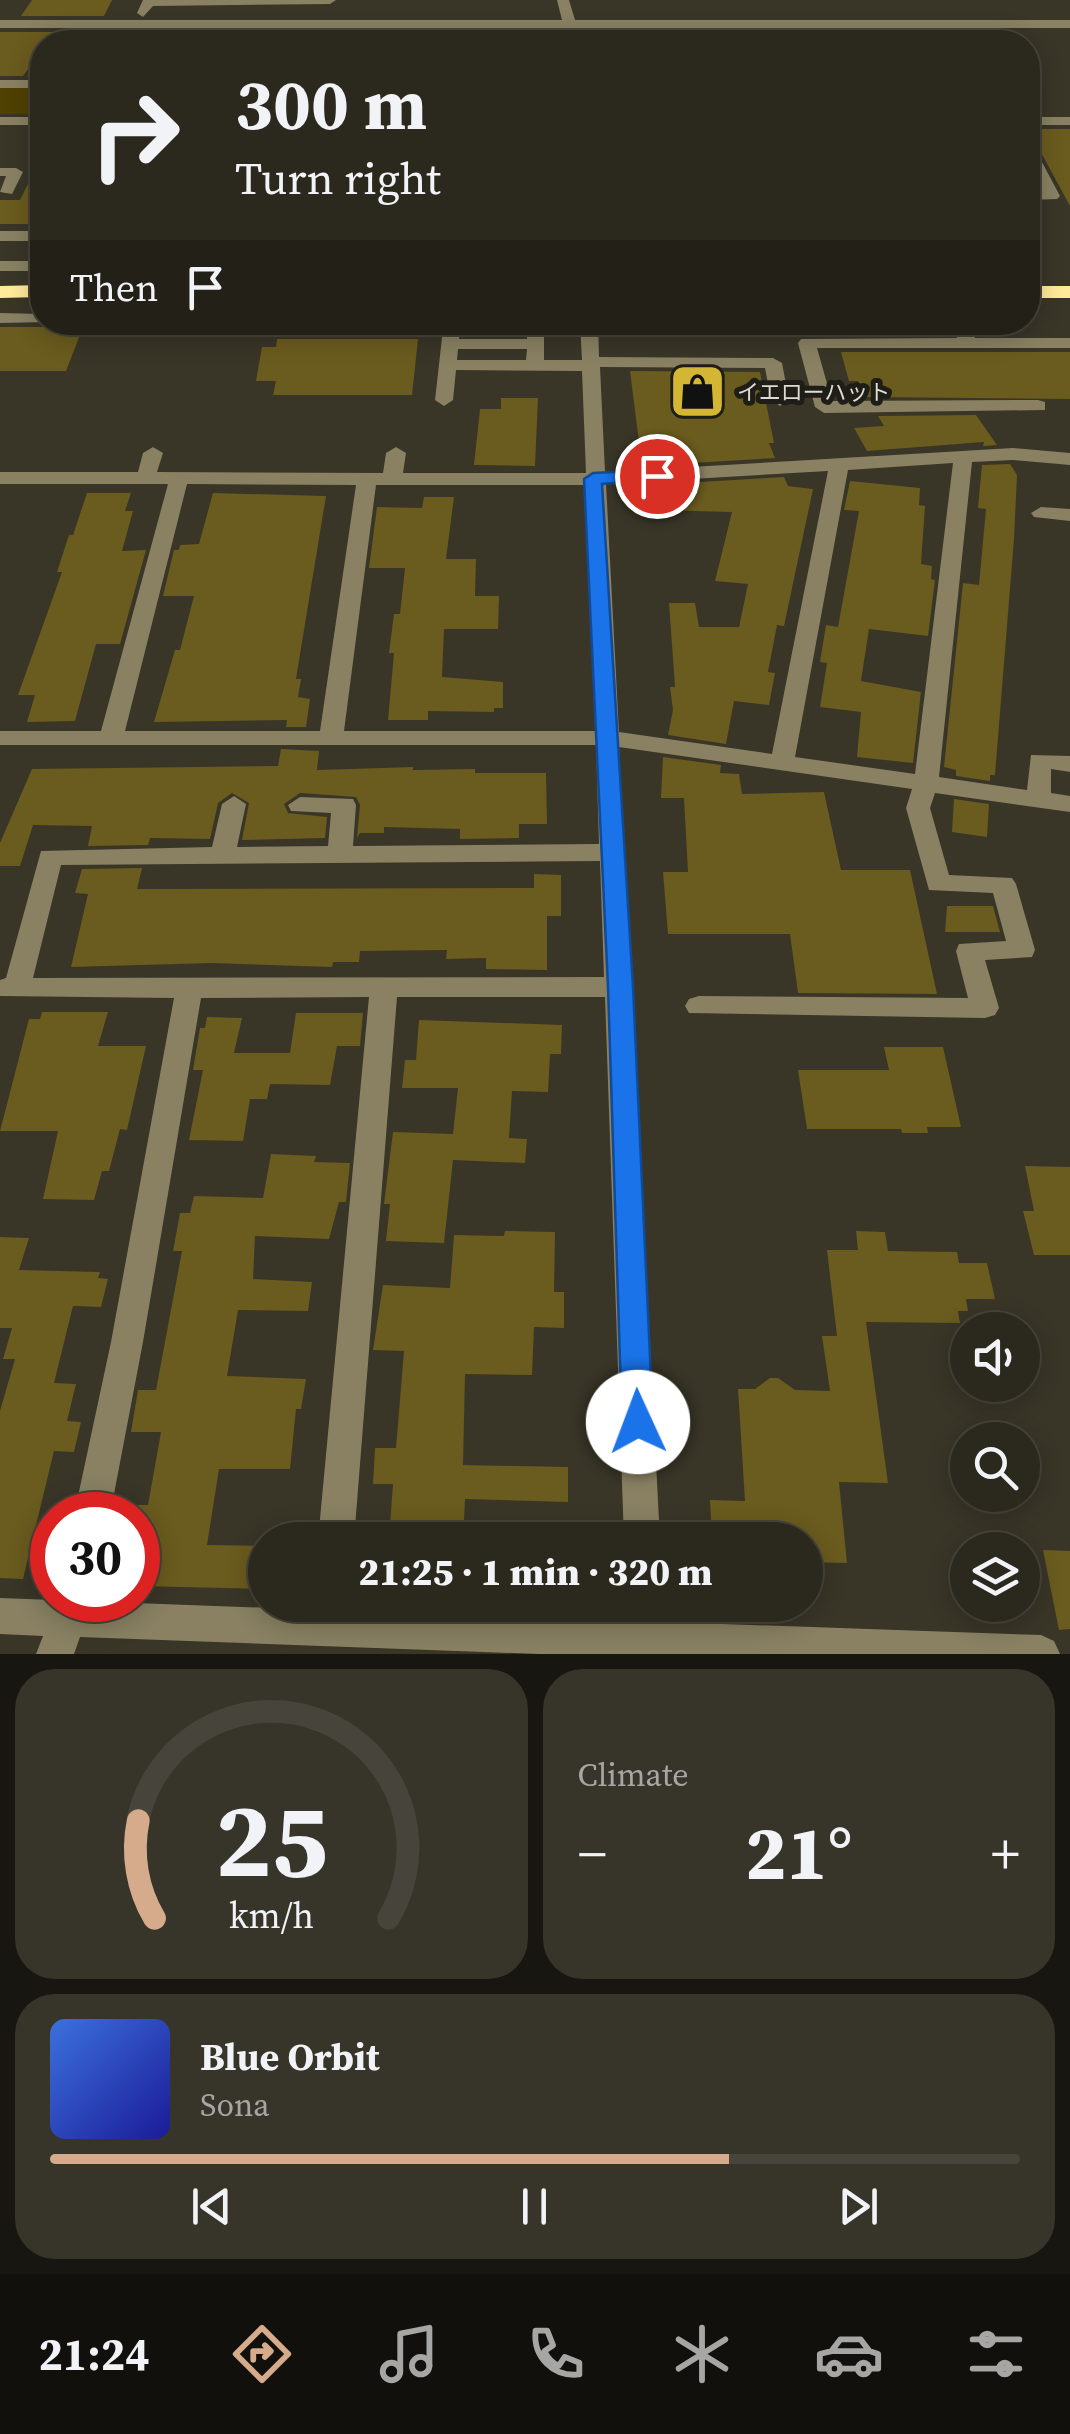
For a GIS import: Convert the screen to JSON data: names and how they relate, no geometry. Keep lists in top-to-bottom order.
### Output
{
  "places": {
    "shop": ["イエローハット"]
  },
  "page": {
    "turn": ["300 m", "Turn right"],
    "then": "Then",
    "limit": "30",
    "trip": "21:25 · 1 min · 320 m",
    "tile": "Climate",
    "heat": ["−", "21°", "+"],
    "song": ["Blue Orbit", "Sona"],
    "tabs": "21:24",
    "gauge": ["25", "km/h"]
  }
}
